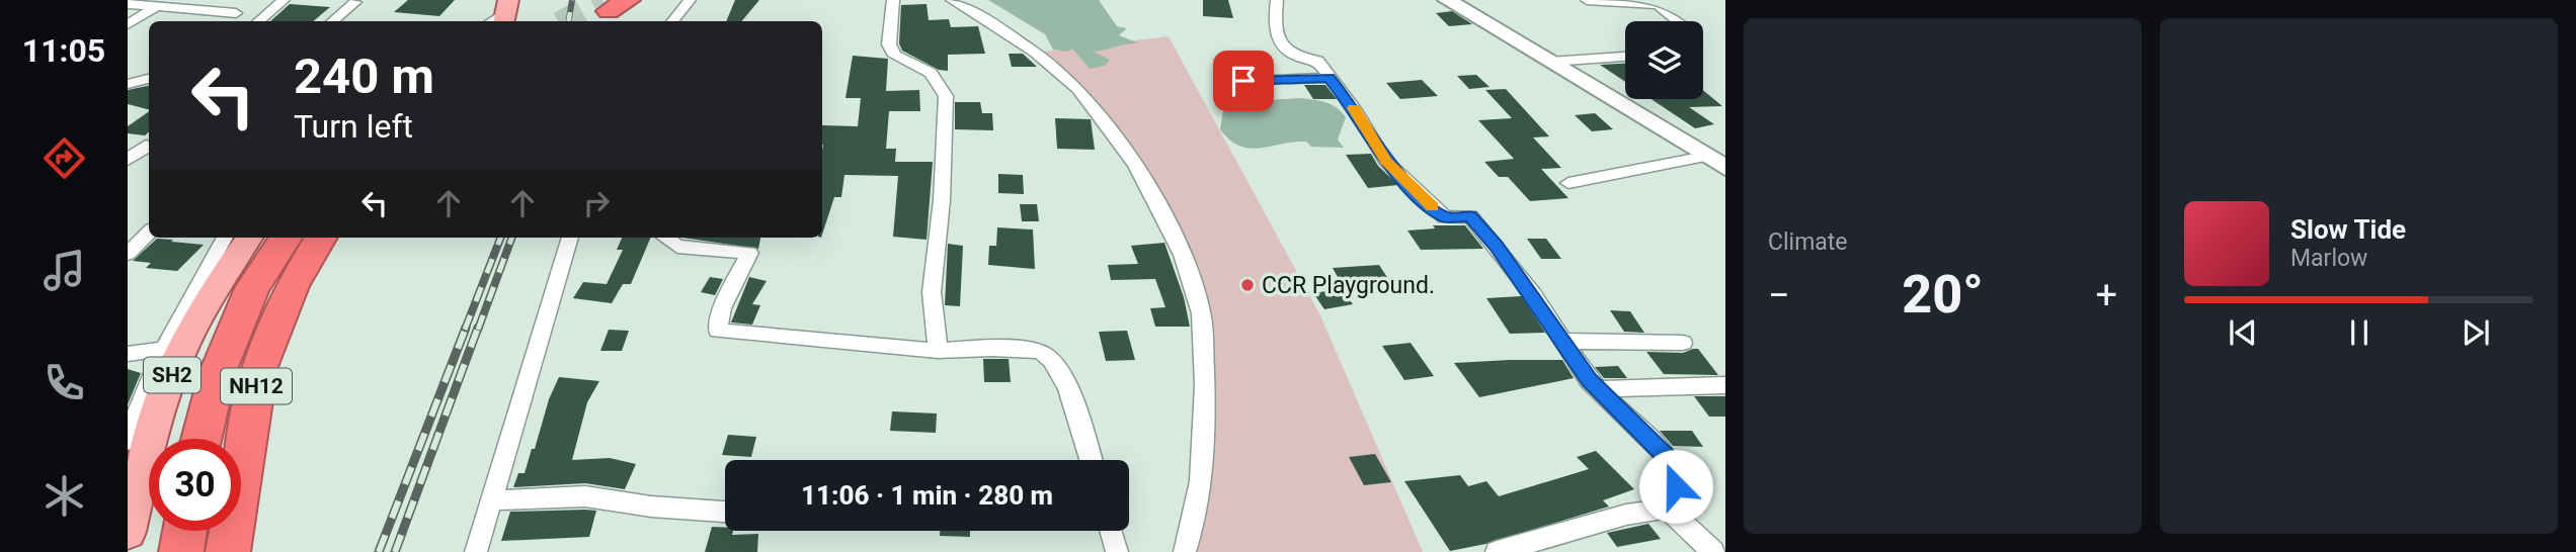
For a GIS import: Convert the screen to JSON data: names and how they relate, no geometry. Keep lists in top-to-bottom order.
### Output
{
  "streets": {
    "highway": ["NH12"],
    "main road": ["SH2"]
  },
  "places": ["CCR Playground."],
  "page": {
    "tabs": "11:05",
    "tile": "Climate",
    "turn": ["240 m", "Turn left"],
    "song": ["Slow Tide", "Marlow"],
    "heat": ["−", "20°", "+"],
    "limit": "30",
    "trip": "11:06 · 1 min · 280 m"
  }
}
